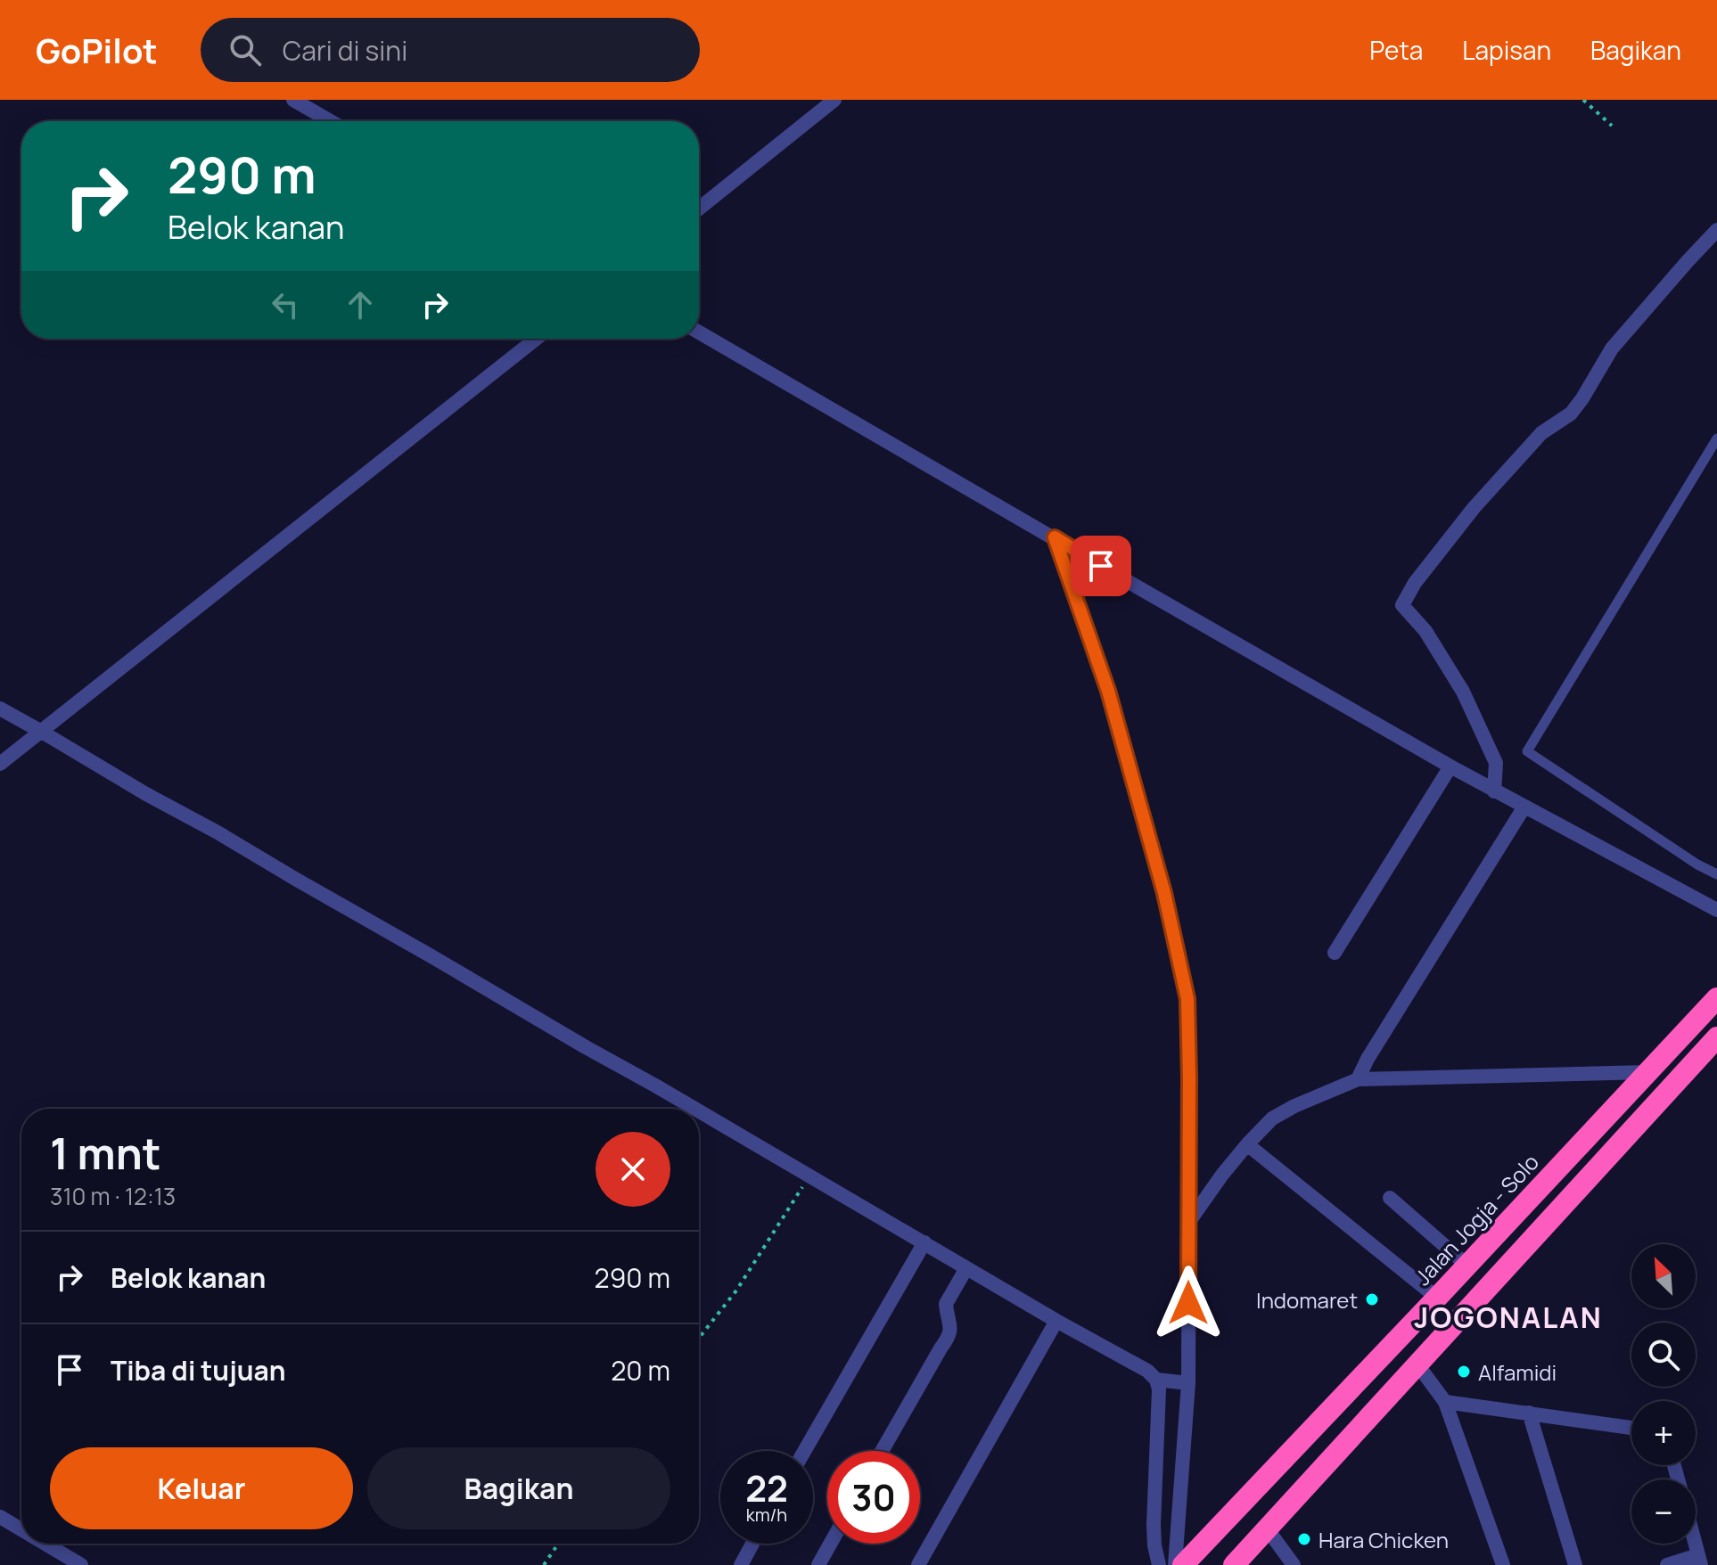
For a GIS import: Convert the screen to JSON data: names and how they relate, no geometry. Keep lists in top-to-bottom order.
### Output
{
  "streets": {
    "highway": ["Jalan Jogja - Solo"]
  },
  "districts": ["JOGONALAN"],
  "places": ["Indomaret", "Alfamidi", "Hara Chicken"],
  "north": "top left",
  "page": {
    "header": "GoPilot",
    "search": "Cari di sini",
    "nav": ["Peta", "Lapisan", "Bagikan"],
    "turn": ["290 m", "Belok kanan"],
    "heading": ["1 mnt", "310 m · 12:13"],
    "list": [
      {
        "name": "Belok kanan",
        "value": "290 m"
      },
      {
        "name": "Tiba di tujuan",
        "value": "20 m"
      }
    ],
    "map_buttons": ["+", "−"],
    "buttons": ["Keluar", "Bagikan"],
    "speed": "22 km/h",
    "limit": "30"
  }
}
